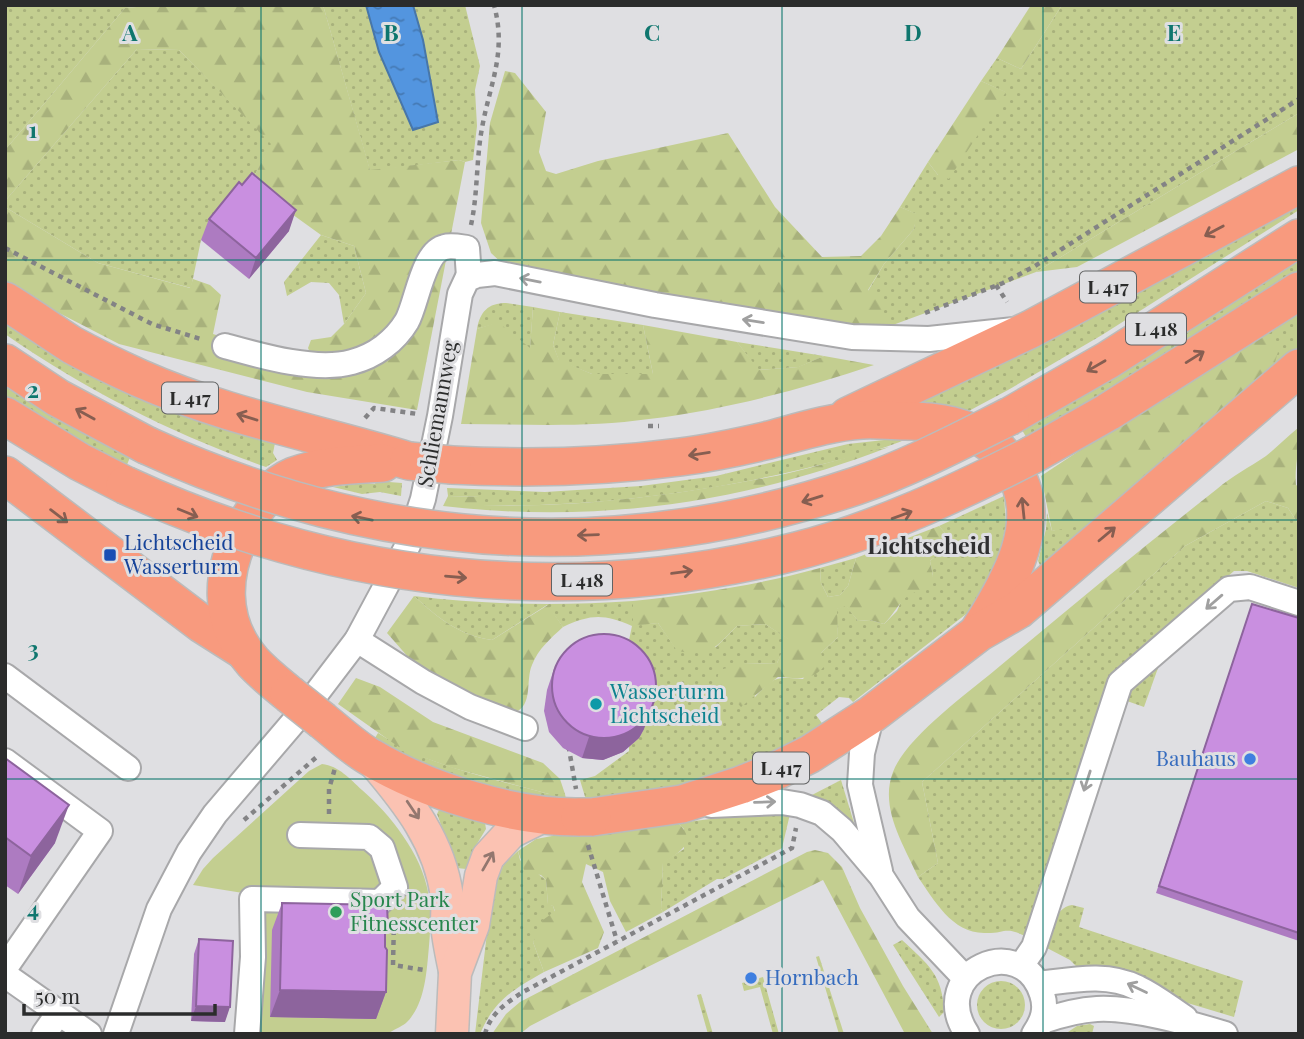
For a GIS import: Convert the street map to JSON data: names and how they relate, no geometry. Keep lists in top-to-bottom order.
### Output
{
  "streets": {
    "highway": ["L 417", "L 418"],
    "street": ["Schliemannweg"]
  },
  "districts": ["Lichtscheid"],
  "places": {
    "transit": ["Lichtscheid Wasserturm"],
    "other": [
      "Wasserturm Lichtscheid",
      "Bauhaus",
      "Sport Park Fitnesscenter",
      "Hornbach"
    ]
  },
  "scale_bar": "50 m",
  "grid": {
    "columns": [
      "A",
      "B",
      "C",
      "D",
      "E"
    ],
    "rows": [
      "1",
      "2",
      "3",
      "4"
    ]
  }
}
